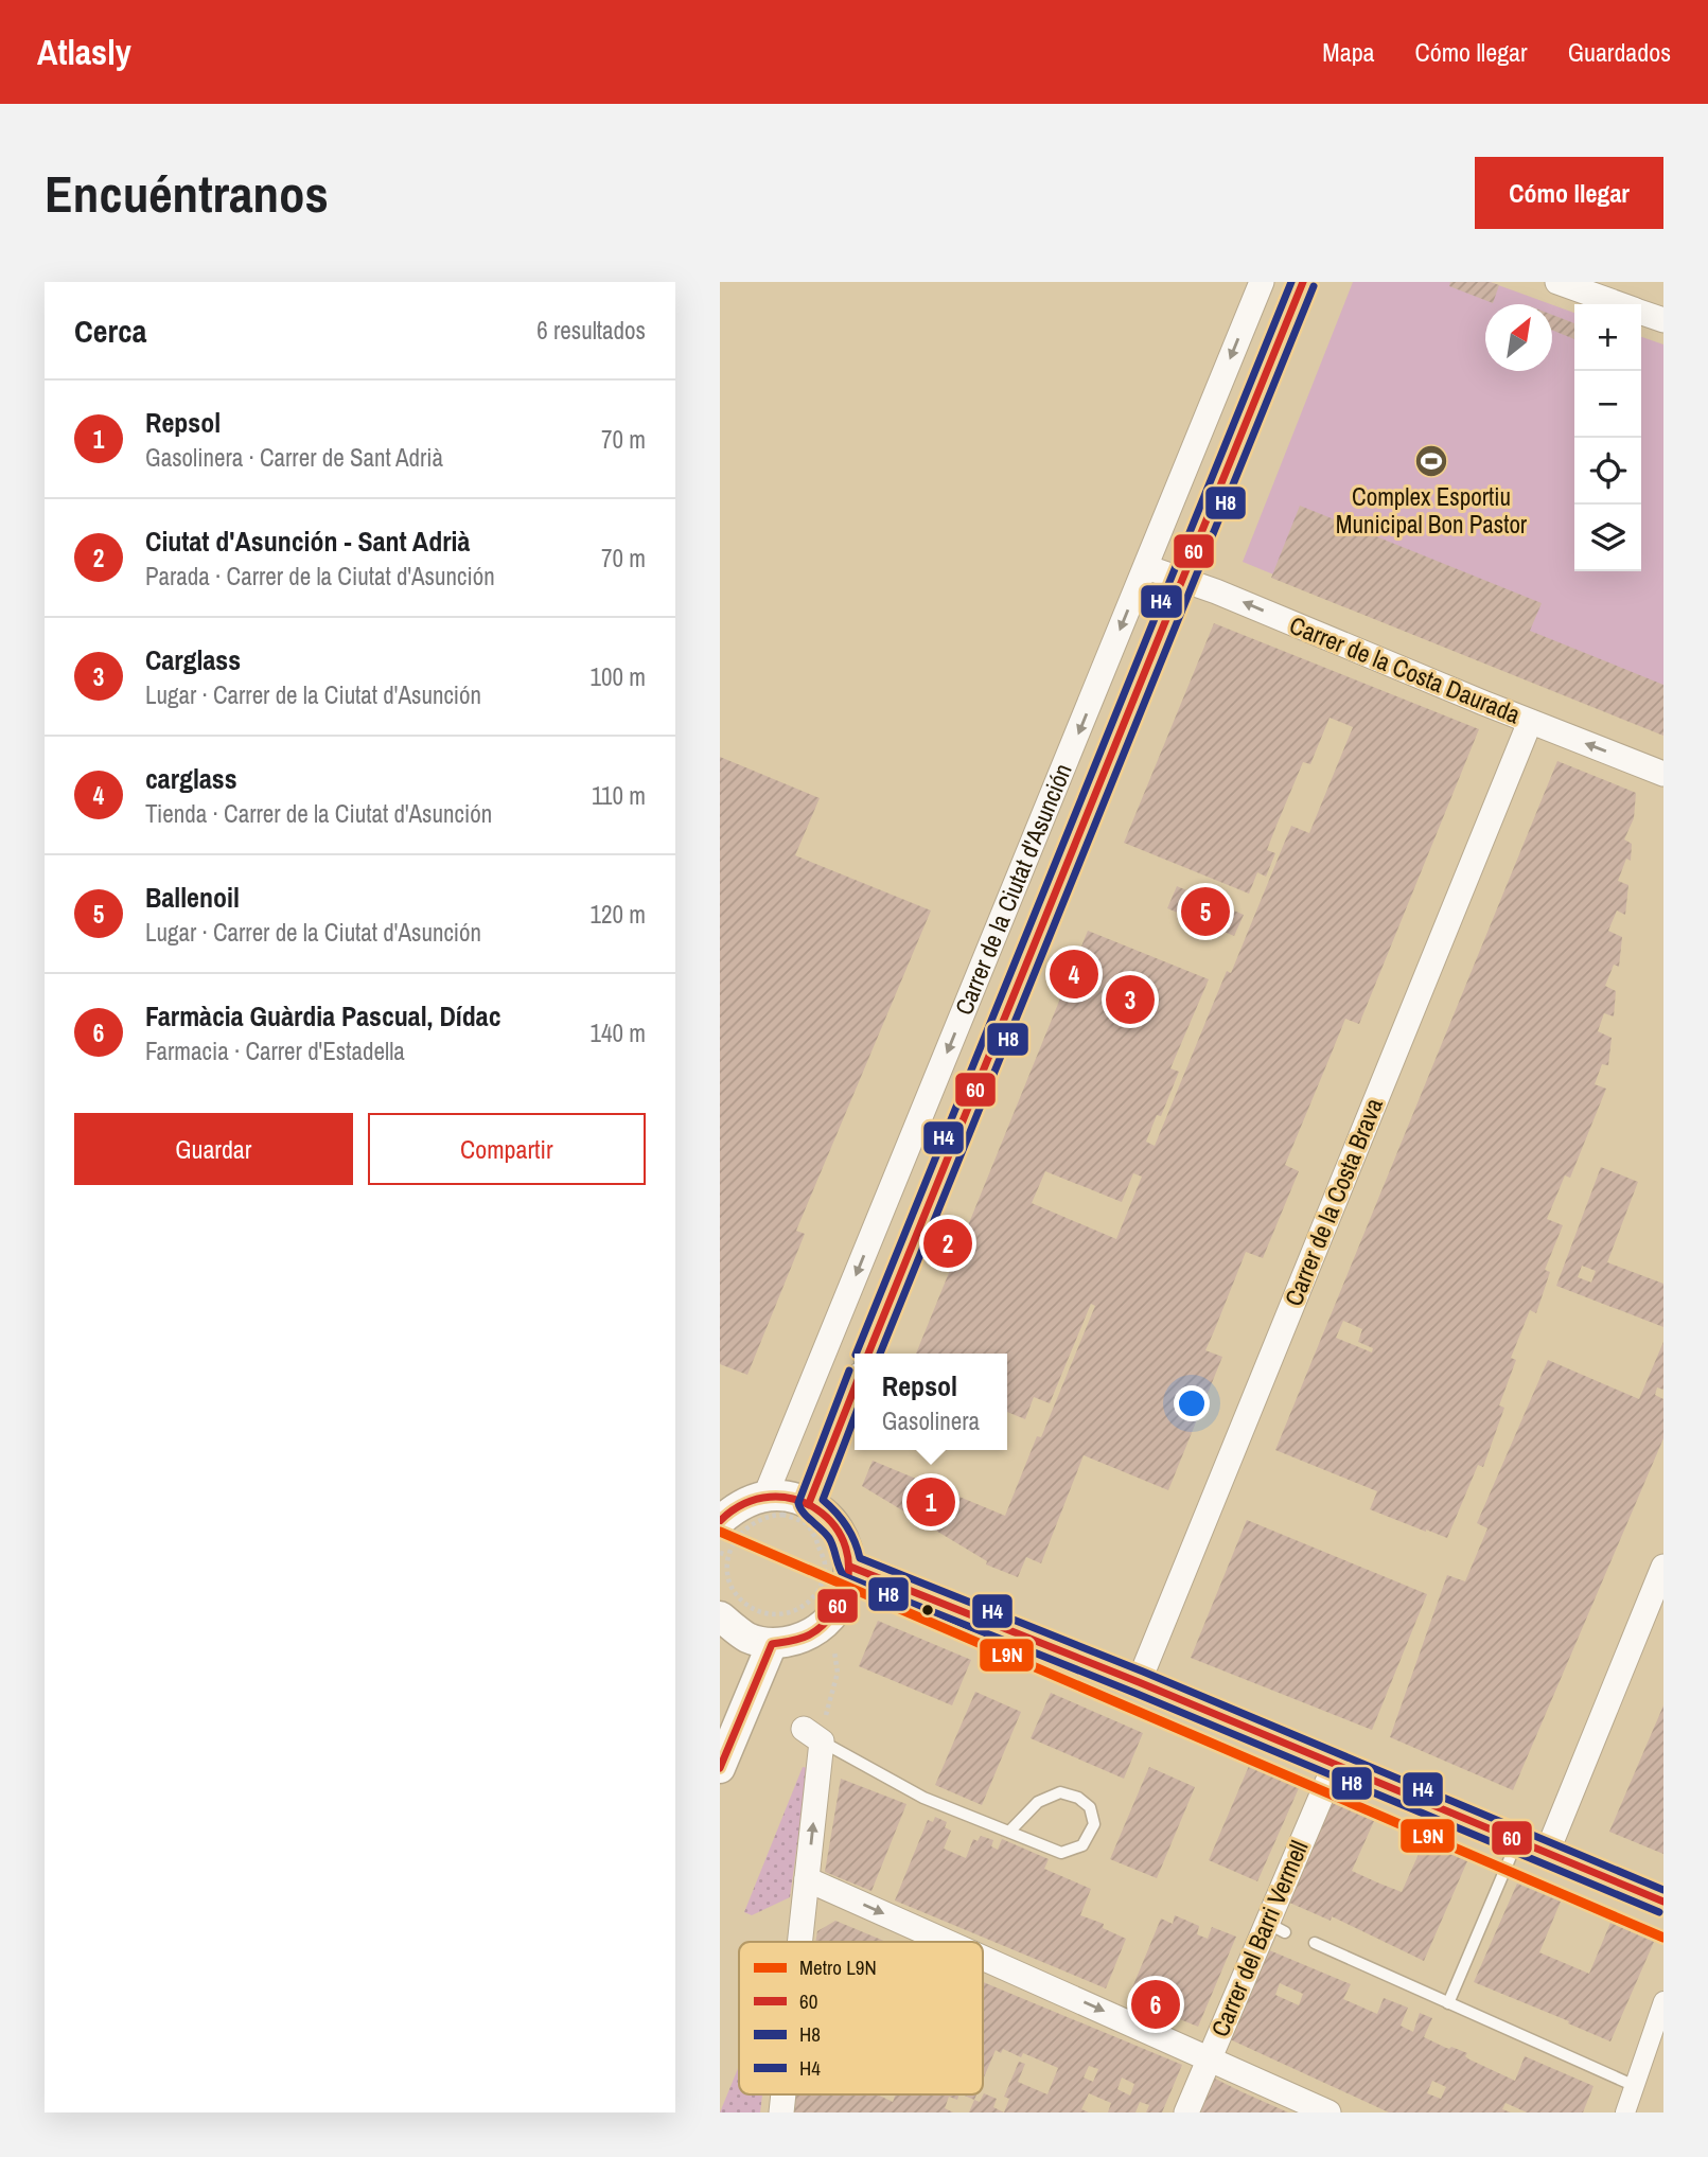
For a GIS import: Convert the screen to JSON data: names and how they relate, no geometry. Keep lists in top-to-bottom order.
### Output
{
  "streets": {
    "street": [
      "Carrer de la Costa Daurada",
      "Carrer de la Ciutat d'Asunción",
      "Carrer de la Costa Brava",
      "Carrer del Barri Vermell"
    ]
  },
  "crossings": [
    ["Carrer de la Costa Daurada", "Carrer de la Ciutat d'Asunción"],
    ["Carrer de la Costa Daurada", "Carrer de la Costa Brava"]
  ],
  "one_way": ["Carrer de la Costa Daurada"],
  "places": {
    "sports": ["Complex Esportiu Municipal Bon Pastor"]
  },
  "lines": [
    "transit line 60",
    "transit line H4",
    "transit line H8",
    "metro line L9N"
  ],
  "legend": [
    "Metro L9N",
    "60",
    "H8",
    "H4"
  ],
  "north": "top right",
  "page": {
    "header": "Atlasly",
    "nav": ["Mapa", "Cómo llegar", "Guardados"],
    "buttons": [
      "Cómo llegar",
      ["Guardar", "Compartir"]
    ],
    "title": "Encuéntranos",
    "heading": ["Cerca", "6 resultados"],
    "map_buttons": ["+", "−"],
    "list": [
      {
        "mark": "1",
        "name": "Repsol",
        "note": "Gasolinera · Carrer de Sant Adrià",
        "value": "70 m"
      },
      {
        "mark": "2",
        "name": "Ciutat d'Asunción - Sant Adrià",
        "note": "Parada · Carrer de la Ciutat d'Asunción",
        "value": "70 m"
      },
      {
        "mark": "3",
        "name": "Carglass",
        "note": "Lugar · Carrer de la Ciutat d'Asunción",
        "value": "100 m"
      },
      {
        "mark": "4",
        "name": "carglass",
        "note": "Tienda · Carrer de la Ciutat d'Asunción",
        "value": "110 m"
      },
      {
        "mark": "5",
        "name": "Ballenoil",
        "note": "Lugar · Carrer de la Ciutat d'Asunción",
        "value": "120 m"
      },
      {
        "mark": "6",
        "name": "Farmàcia Guàrdia Pascual, Dídac",
        "note": "Farmacia · Carrer d'Estadella",
        "value": "140 m"
      }
    ],
    "pins": [
      "5",
      "4",
      "3",
      "2",
      "1",
      "6"
    ],
    "popup": ["Repsol", "Gasolinera"]
  }
}
